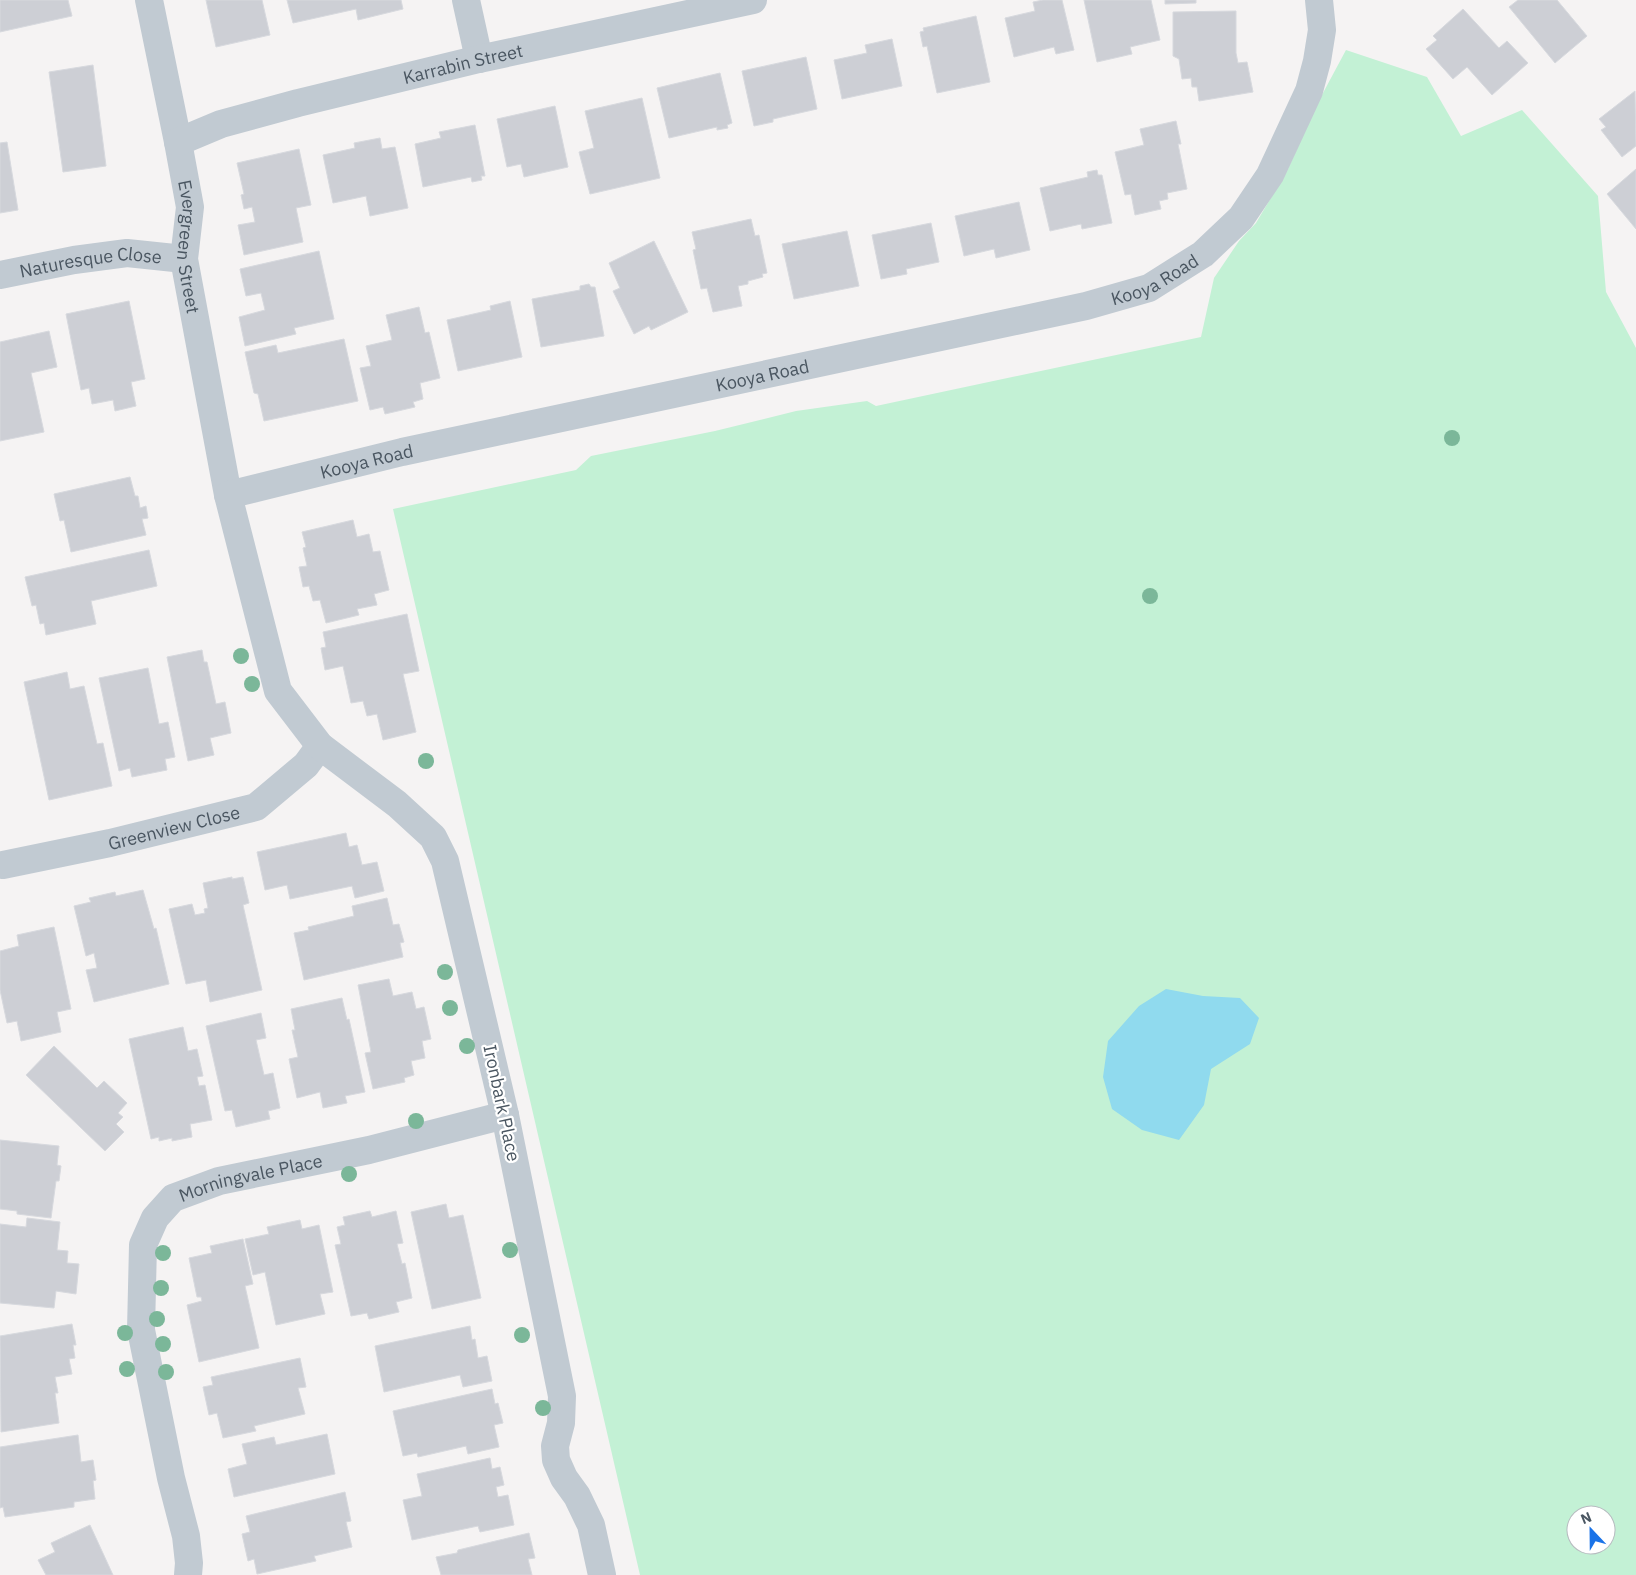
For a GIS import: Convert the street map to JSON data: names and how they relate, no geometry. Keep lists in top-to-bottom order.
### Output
{
  "streets": {
    "street": [
      "Karrabin Street",
      "Evergreen Street",
      "Naturesque Close",
      "Kooya Road",
      "Greenview Close",
      "Ironbark Place",
      "Morningvale Place"
    ]
  },
  "crossings": [
    ["Karrabin Street", "Evergreen Street"],
    ["Evergreen Street", "Naturesque Close"],
    ["Evergreen Street", "Kooya Road"],
    ["Evergreen Street", "Ironbark Place"],
    ["Kooya Road", "Ironbark Place"],
    ["Greenview Close", "Ironbark Place"],
    ["Ironbark Place", "Morningvale Place"]
  ],
  "north": "top"
}
